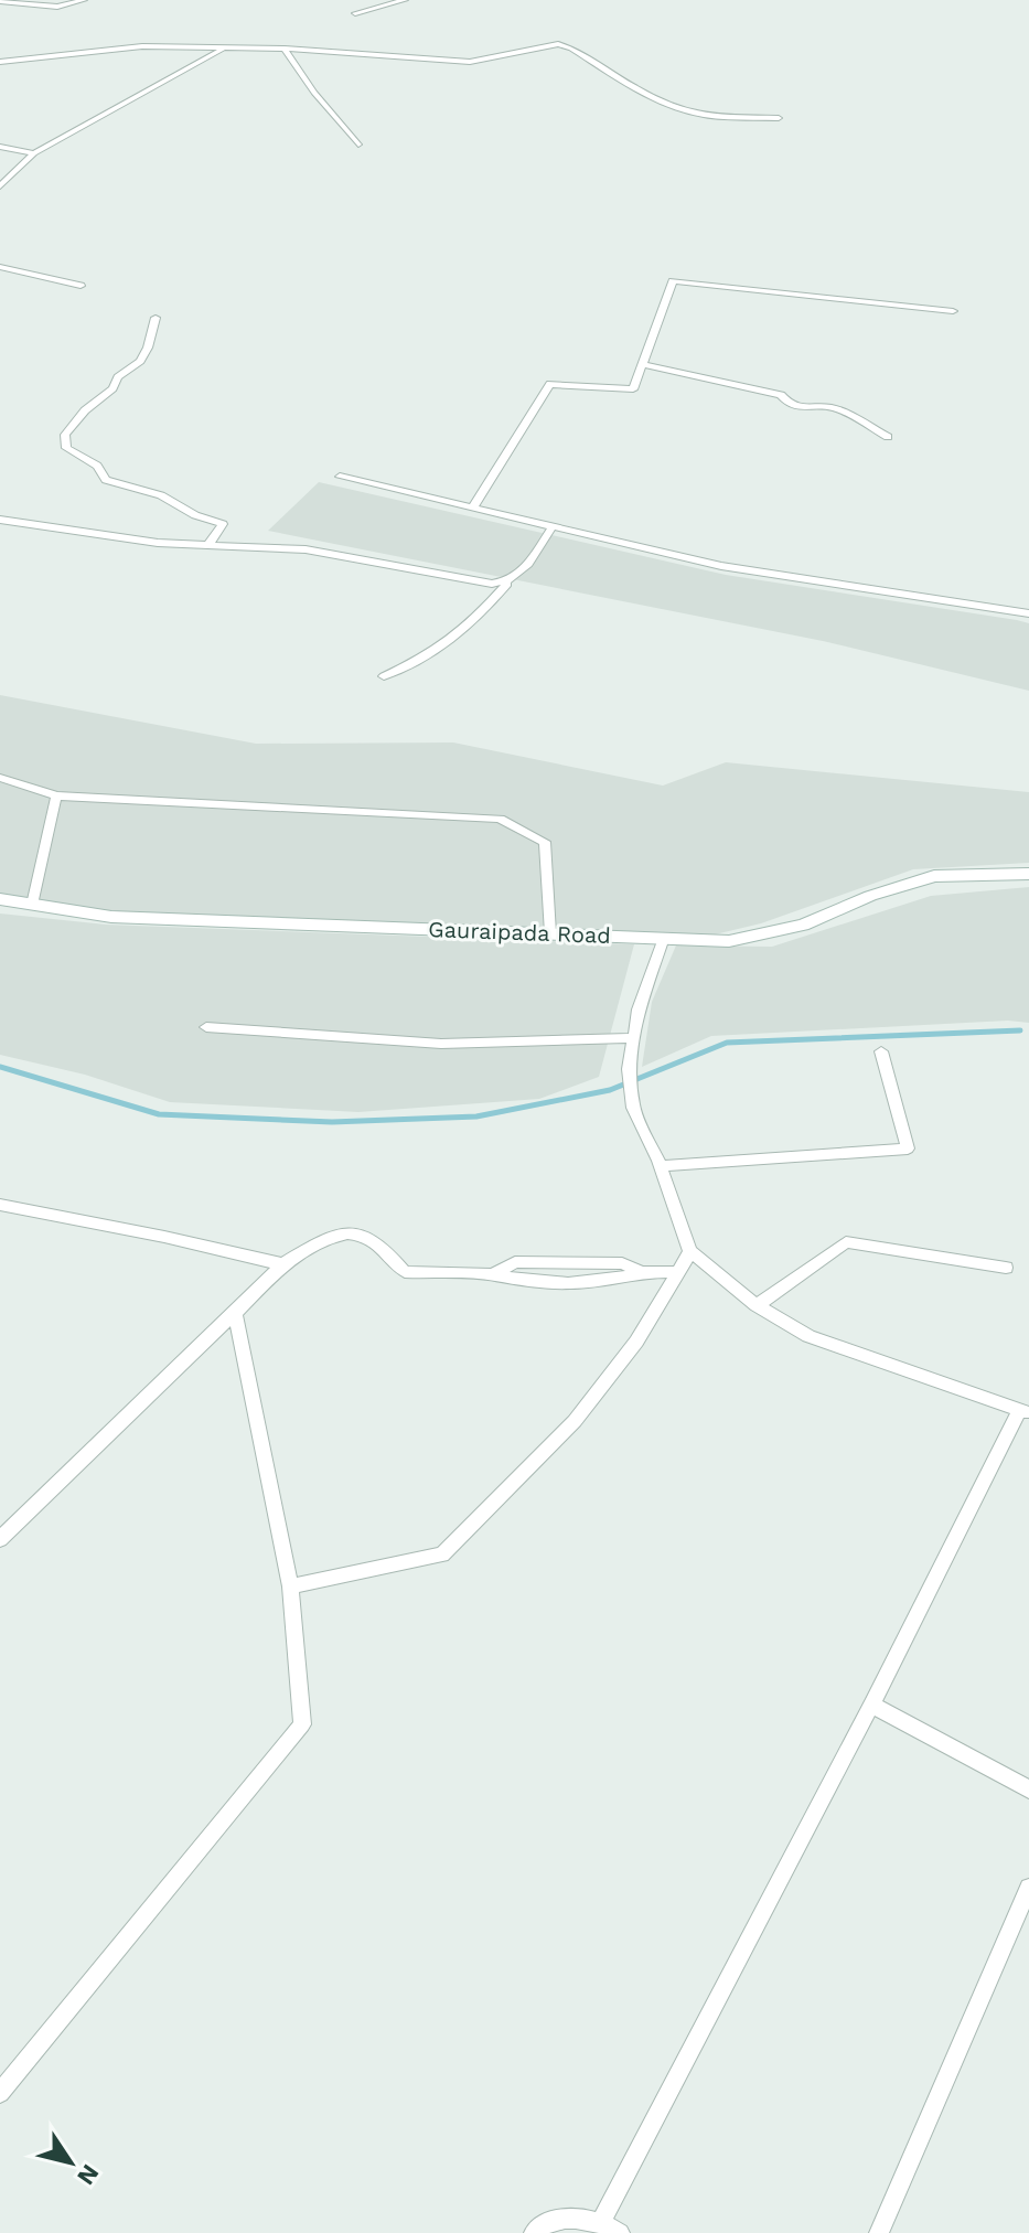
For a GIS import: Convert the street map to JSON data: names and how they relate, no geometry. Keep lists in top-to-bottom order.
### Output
{
  "streets": {
    "street": ["Gauraipada Road"]
  },
  "north": "bottom right"
}
